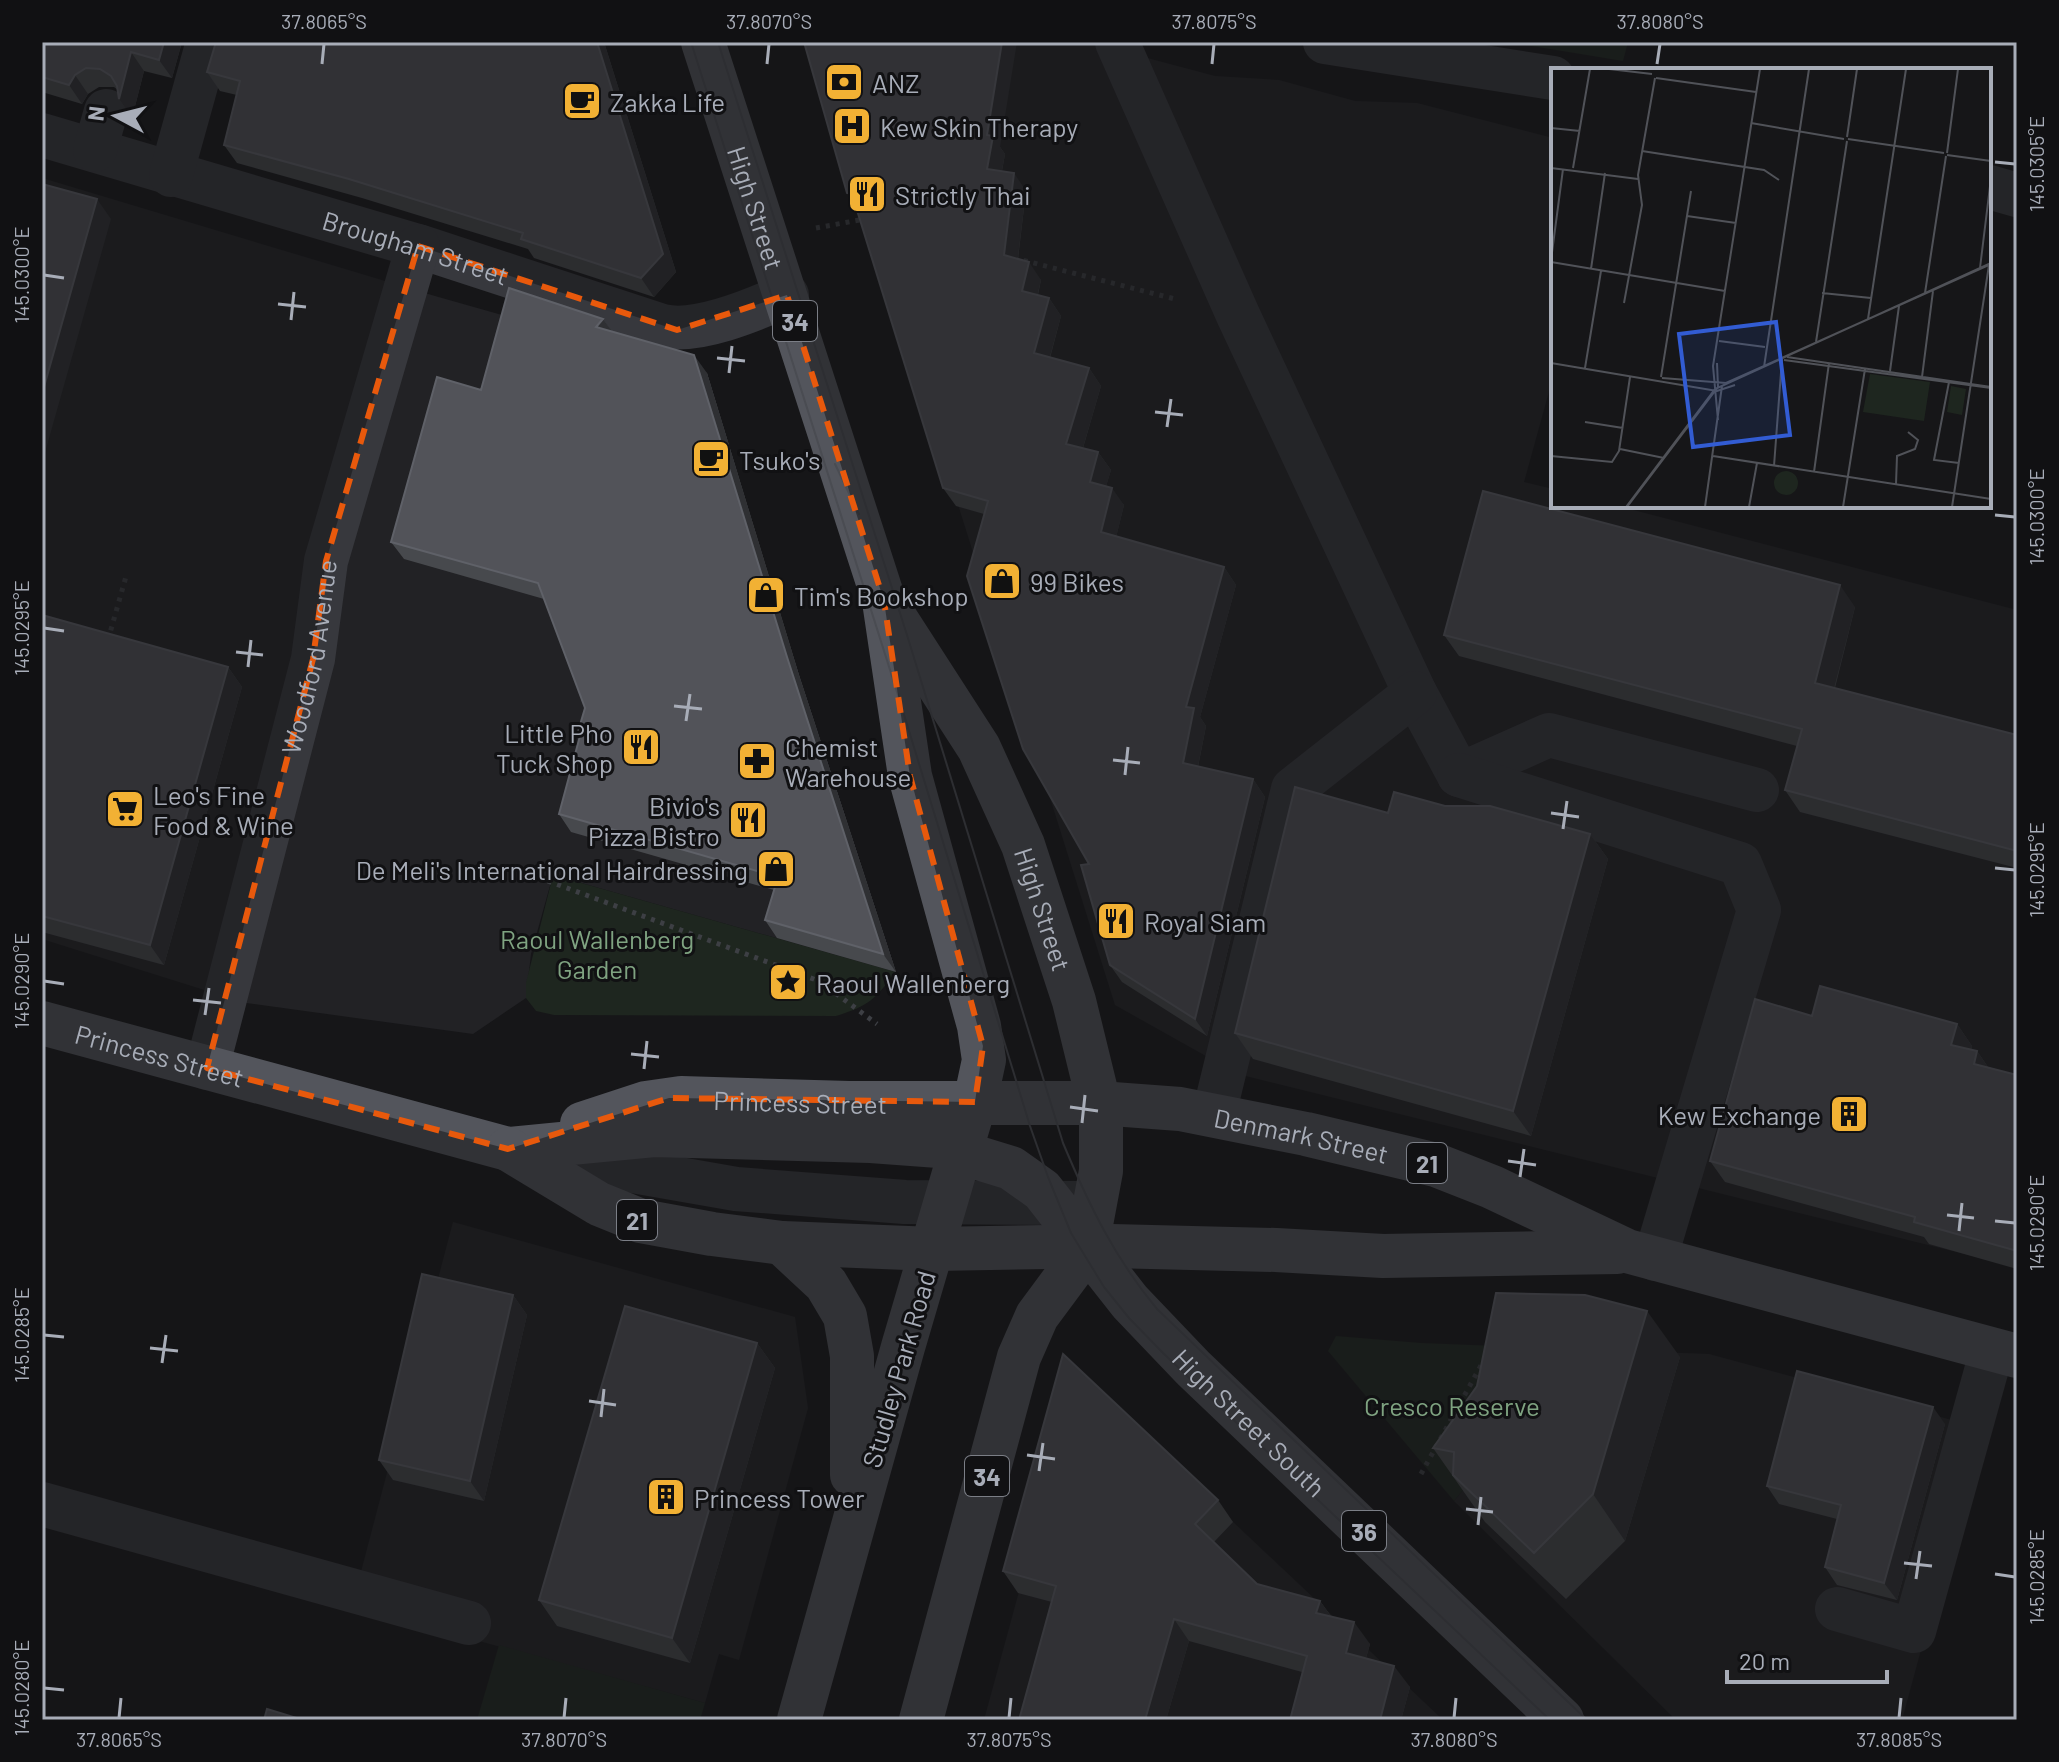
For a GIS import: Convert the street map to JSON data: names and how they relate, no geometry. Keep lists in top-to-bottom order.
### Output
{
  "streets": {
    "main road": [
      "High Street",
      "34",
      "Princess Street",
      "Denmark Street",
      "21",
      "Studley Park Road",
      "High Street South",
      "36"
    ],
    "street": ["Brougham Street", "Woodford Avenue"]
  },
  "crossings": [
    ["High Street", "Brougham Street"],
    ["High Street", "34"],
    ["High Street", "Princess Street"],
    ["High Street", "Denmark Street"],
    ["High Street", "Studley Park Road"],
    ["High Street", "High Street South"],
    ["Brougham Street", "Woodford Avenue"],
    ["34", "Princess Street"],
    ["34", "Denmark Street"],
    ["34", "High Street South"],
    ["Woodford Avenue", "Princess Street"],
    ["Princess Street", "Denmark Street"],
    ["Princess Street", "Studley Park Road"],
    ["Princess Street", "High Street South"],
    ["Denmark Street", "High Street South"]
  ],
  "parks": ["Raoul Wallenberg Garden", "Cresco Reserve"],
  "places": {
    "bank": ["ANZ"],
    "cafe": ["Zakka Life", "Tsuko's"],
    "hospital": ["Kew Skin Therapy"],
    "restaurant": [
      "Strictly Thai",
      "Little Pho Tuck Shop",
      "Bivio's Pizza Bistro",
      "Royal Siam"
    ],
    "shop": ["99 Bikes", "Tim's Bookshop", "De Meli's International Hairdressing"],
    "pharmacy": ["Chemist Warehouse"],
    "supermarket": ["Leo's Fine Food & Wine"],
    "place": ["Raoul Wallenberg"],
    "building": ["Kew Exchange", "Princess Tower"]
  },
  "scale_bar": "20 m",
  "north": "left",
  "coordinates": [
    "37.8065°S",
    "37.8070°S",
    "37.8075°S",
    "37.8080°S",
    "145.0305°E",
    "145.0300°E",
    "145.0295°E",
    "145.0290°E",
    "145.0285°E",
    "145.0280°E",
    "37.8085°S"
  ]
}
